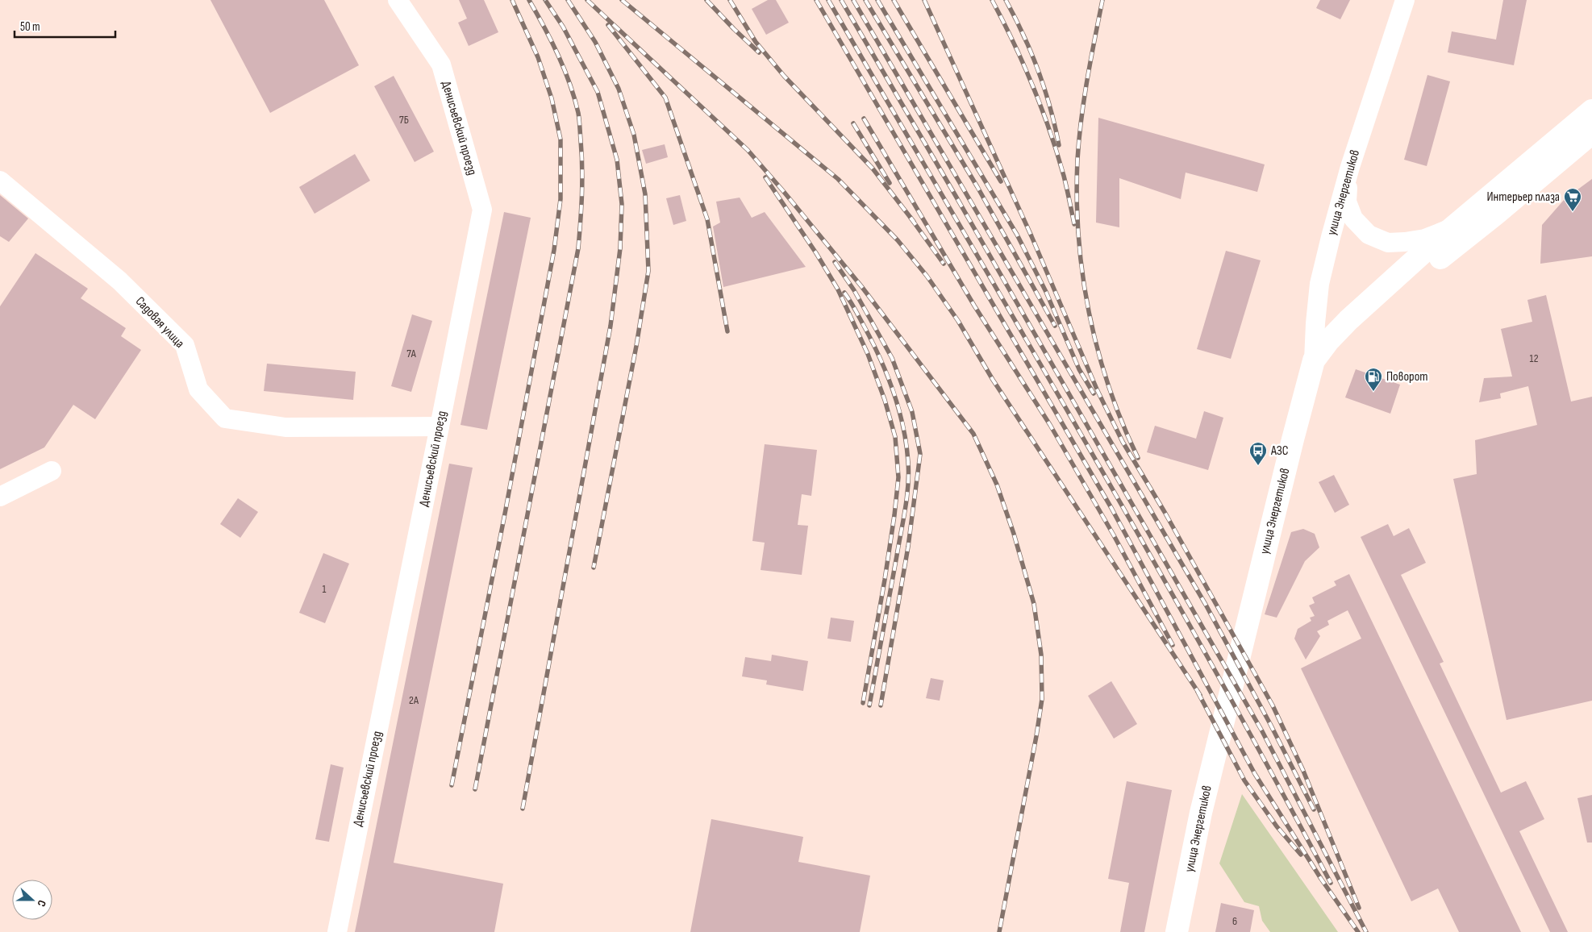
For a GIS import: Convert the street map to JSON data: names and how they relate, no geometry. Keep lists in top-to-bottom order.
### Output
{
  "streets": {
    "main road": ["улица Энергетиков"],
    "street": ["Денисьевский проезд", "Садовая улица"]
  },
  "crossings": [
    ["Денисьевский проезд", "Садовая улица"]
  ],
  "places": {
    "supermarket": ["Интерьер плаза"],
    "fuel station": ["Поворот"],
    "bus stop": ["АЗС"]
  },
  "house_numbers": [
    "7Б",
    "7А",
    "12",
    "1",
    "2А",
    "6"
  ],
  "scale_bar": "50 m",
  "north": "right"
}
